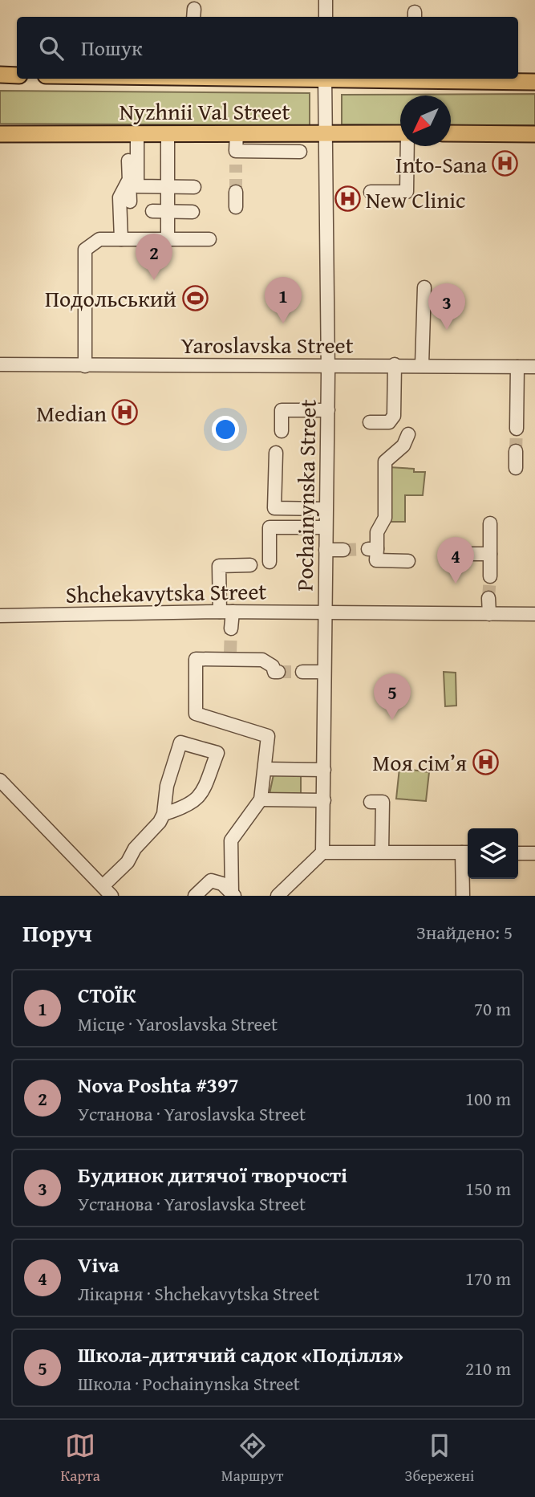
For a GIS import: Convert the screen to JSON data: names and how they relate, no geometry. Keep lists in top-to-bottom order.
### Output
{
  "streets": {
    "main road": ["Nyzhnii Val Street"],
    "street": ["Yaroslavska Street", "Pochainynska Street", "Shchekavytska Street"]
  },
  "crossings": [
    ["Nyzhnii Val Street", "Pochainynska Street"],
    ["Yaroslavska Street", "Pochainynska Street"],
    ["Pochainynska Street", "Shchekavytska Street"]
  ],
  "places": {
    "hospital": [
      "Into-Sana",
      "New Clinic",
      "Median",
      "Моя сім’я"
    ],
    "sports": ["Подольський"]
  },
  "north": "bottom left",
  "page": {
    "search": "Пошук",
    "pins": [
      "2",
      "1",
      "3",
      "4",
      "5"
    ],
    "heading": ["Поруч", "Знайдено: 5"],
    "list": [
      {
        "mark": "1",
        "name": "СТОЇК",
        "note": "Місце · Yaroslavska Street",
        "value": "70 m"
      },
      {
        "mark": "2",
        "name": "Nova Poshta #397",
        "note": "Установа · Yaroslavska Street",
        "value": "100 m"
      },
      {
        "mark": "3",
        "name": "Будинок дитячої творчості",
        "note": "Установа · Yaroslavska Street",
        "value": "150 m"
      },
      {
        "mark": "4",
        "name": "Viva",
        "note": "Лікарня · Shchekavytska Street",
        "value": "170 m"
      },
      {
        "mark": "5",
        "name": "Школа-дитячий садок «Поділля»",
        "note": "Школа · Pochainynska Street",
        "value": "210 m"
      }
    ],
    "nav": ["Карта", "Маршрут", "Збережені"]
  }
}
